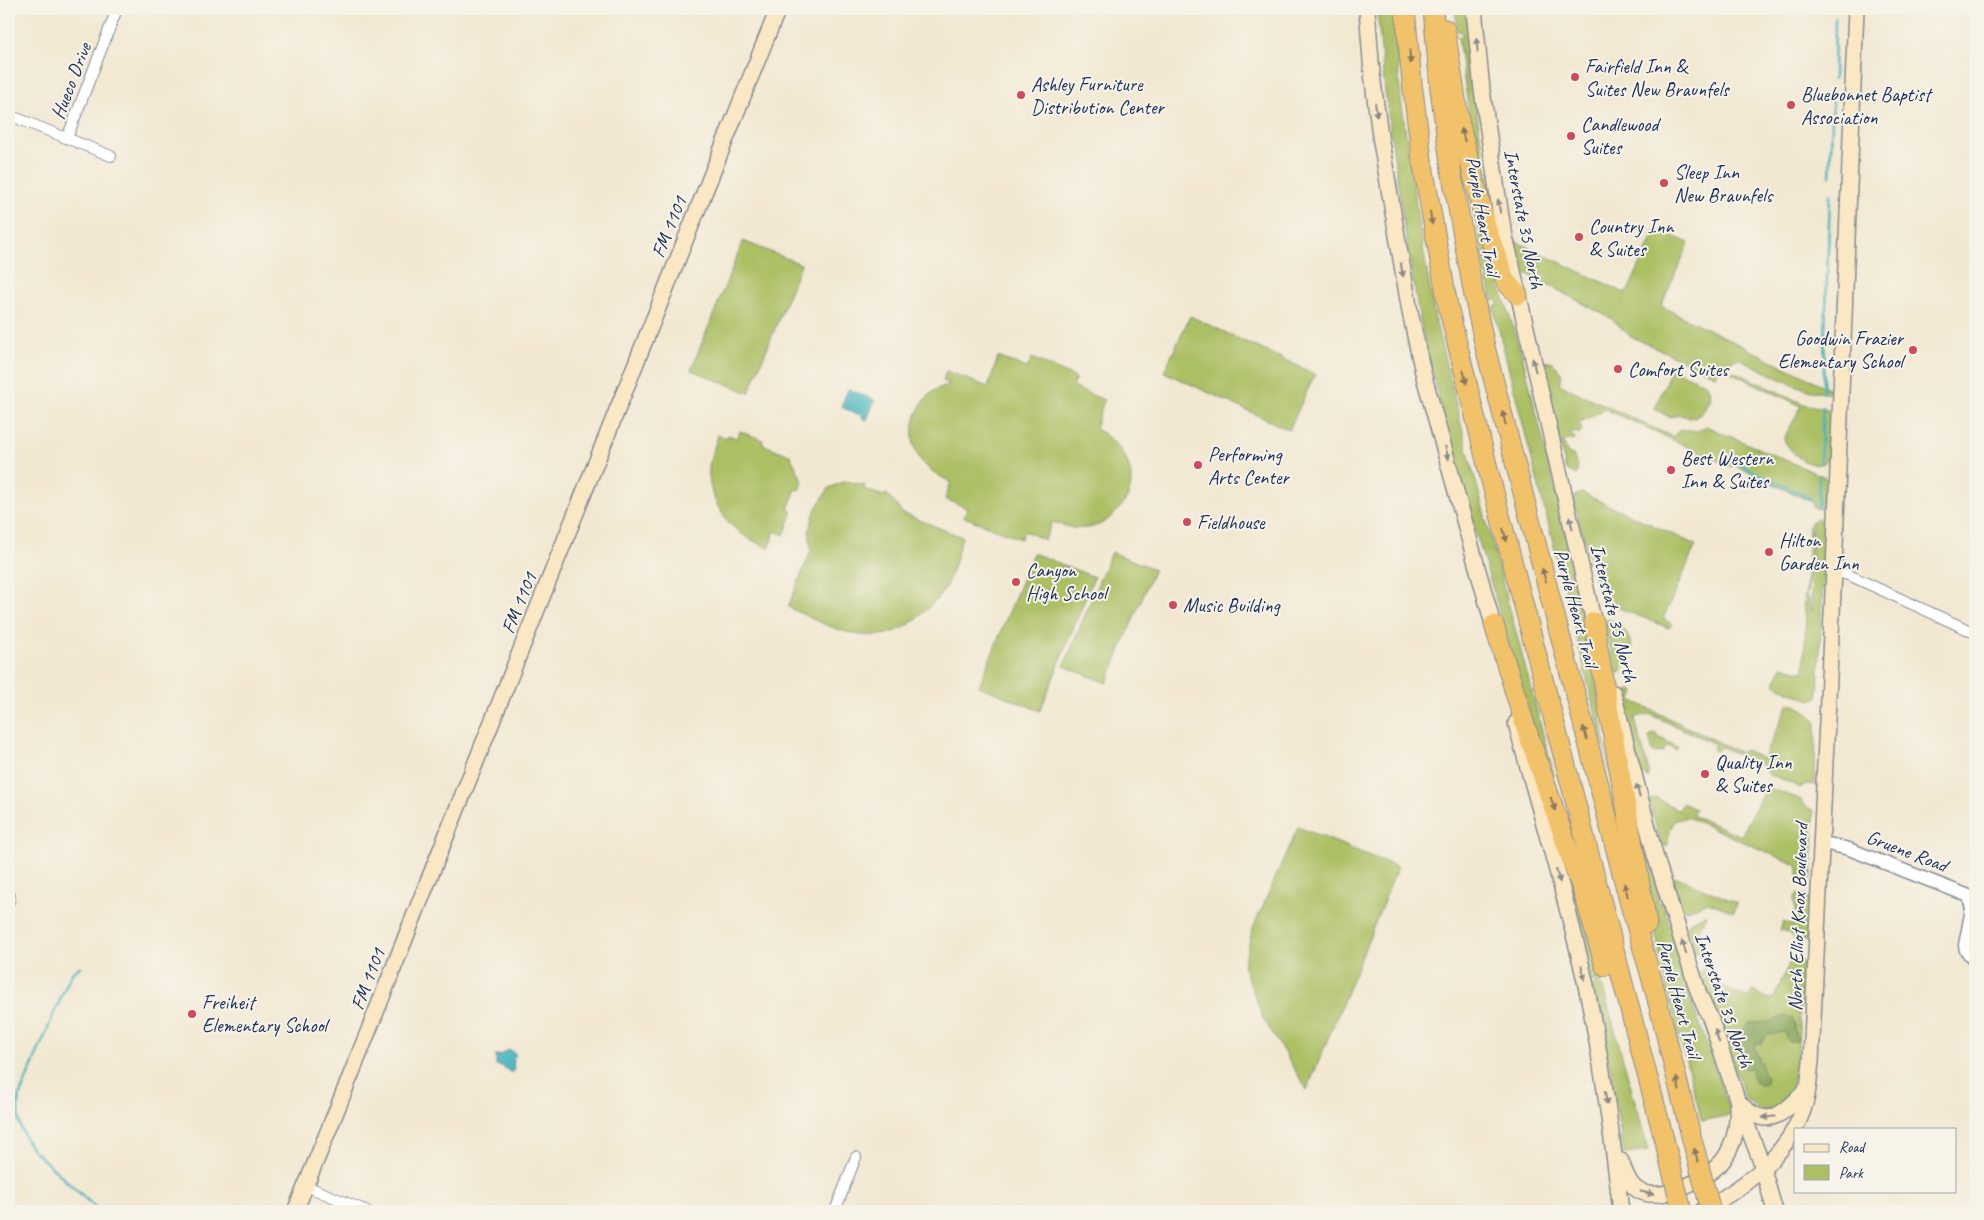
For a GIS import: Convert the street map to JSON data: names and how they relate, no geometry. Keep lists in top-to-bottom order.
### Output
{
  "streets": {
    "highway": ["Purple Heart Trail"],
    "main road": ["Interstate 35 North", "FM 1101", "North Elliot Knox Boulevard"],
    "street": ["Hueco Drive", "Gruene Road"]
  },
  "crossings": [
    ["Interstate 35 North", "North Elliot Knox Boulevard"],
    ["Gruene Road", "North Elliot Knox Boulevard"]
  ],
  "places": [
    "Fairfield Inn & Suites New Braunfels",
    "Ashley Furniture Distribution Center",
    "Bluebonnet Baptist Association",
    "Candlewood Suites",
    "Sleep Inn New Braunfels",
    "Country Inn & Suites",
    "Goodwin Frazier Elementary School",
    "Comfort Suites",
    "Performing Arts Center",
    "Best Western Inn & Suites",
    "Fieldhouse",
    "Hilton Garden Inn",
    "Canyon High School",
    "Music Building",
    "Quality Inn & Suites",
    "Freiheit Elementary School"
  ],
  "legend": ["Road", "Park"]
}
